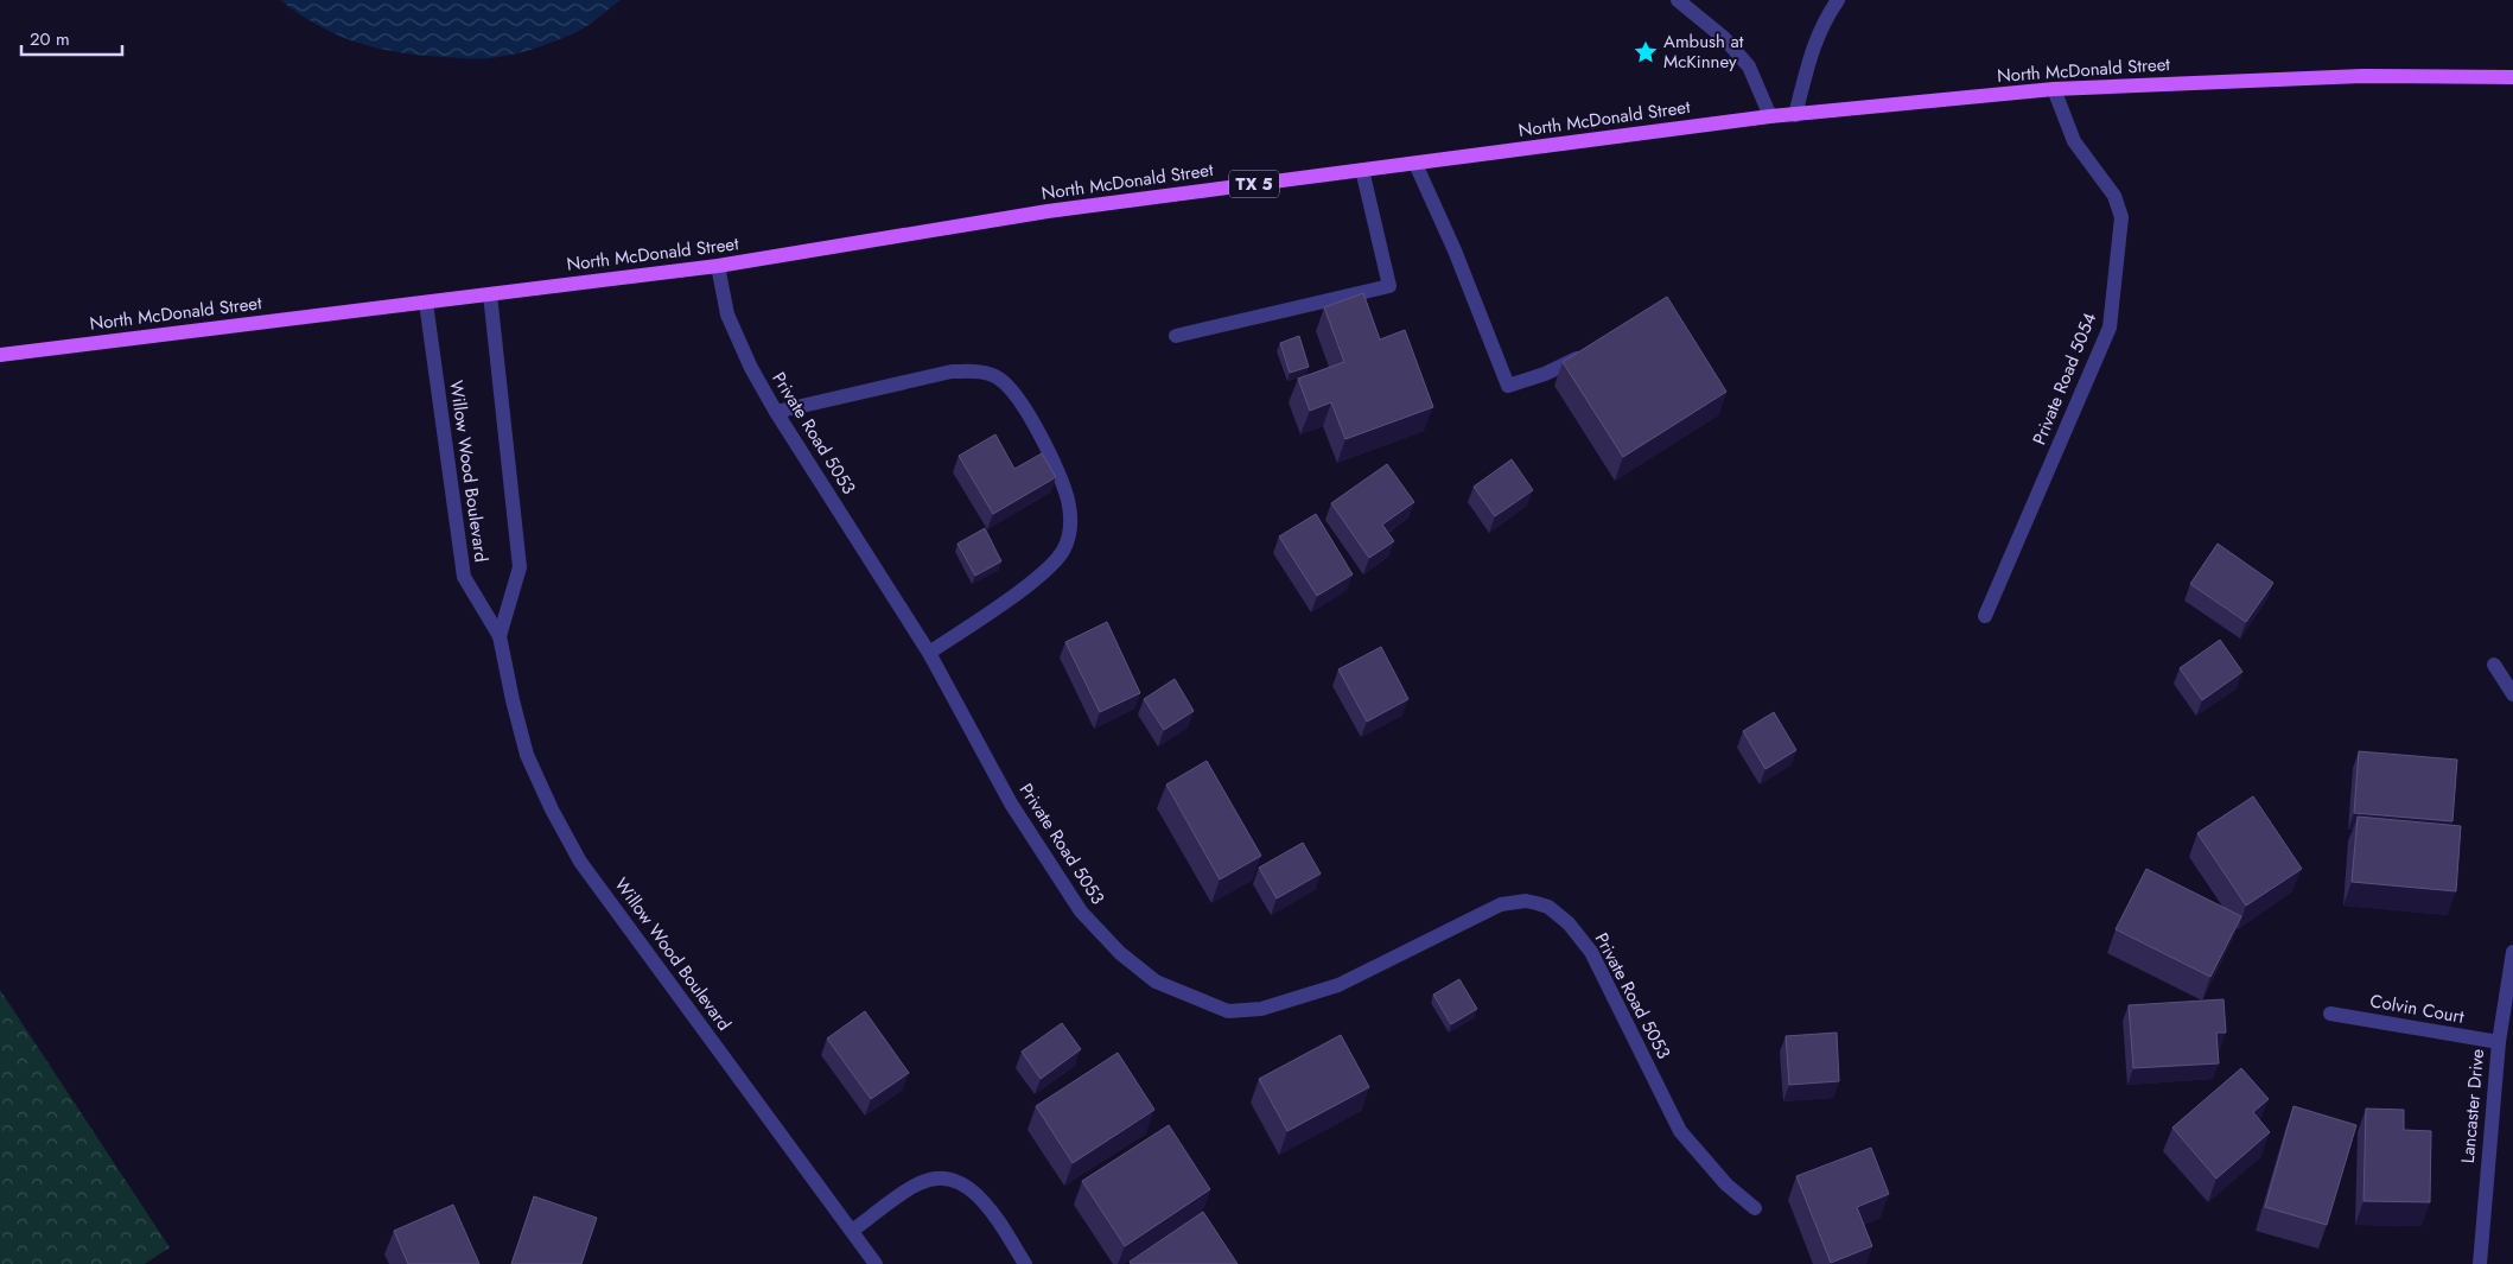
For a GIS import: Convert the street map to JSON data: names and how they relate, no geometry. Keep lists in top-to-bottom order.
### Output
{
  "streets": {
    "main road": ["North McDonald Street", "TX 5"],
    "street": [
      "Private Road 5054",
      "Private Road 5053",
      "Willow Wood Boulevard",
      "Colvin Court",
      "Lancaster Drive"
    ]
  },
  "crossings": [
    ["North McDonald Street", "Private Road 5054"],
    ["North McDonald Street", "Private Road 5053"],
    ["North McDonald Street", "Willow Wood Boulevard"],
    ["Colvin Court", "Lancaster Drive"]
  ],
  "places": {
    "place": ["Ambush at McKinney"]
  },
  "scale_bar": "20 m"
}
